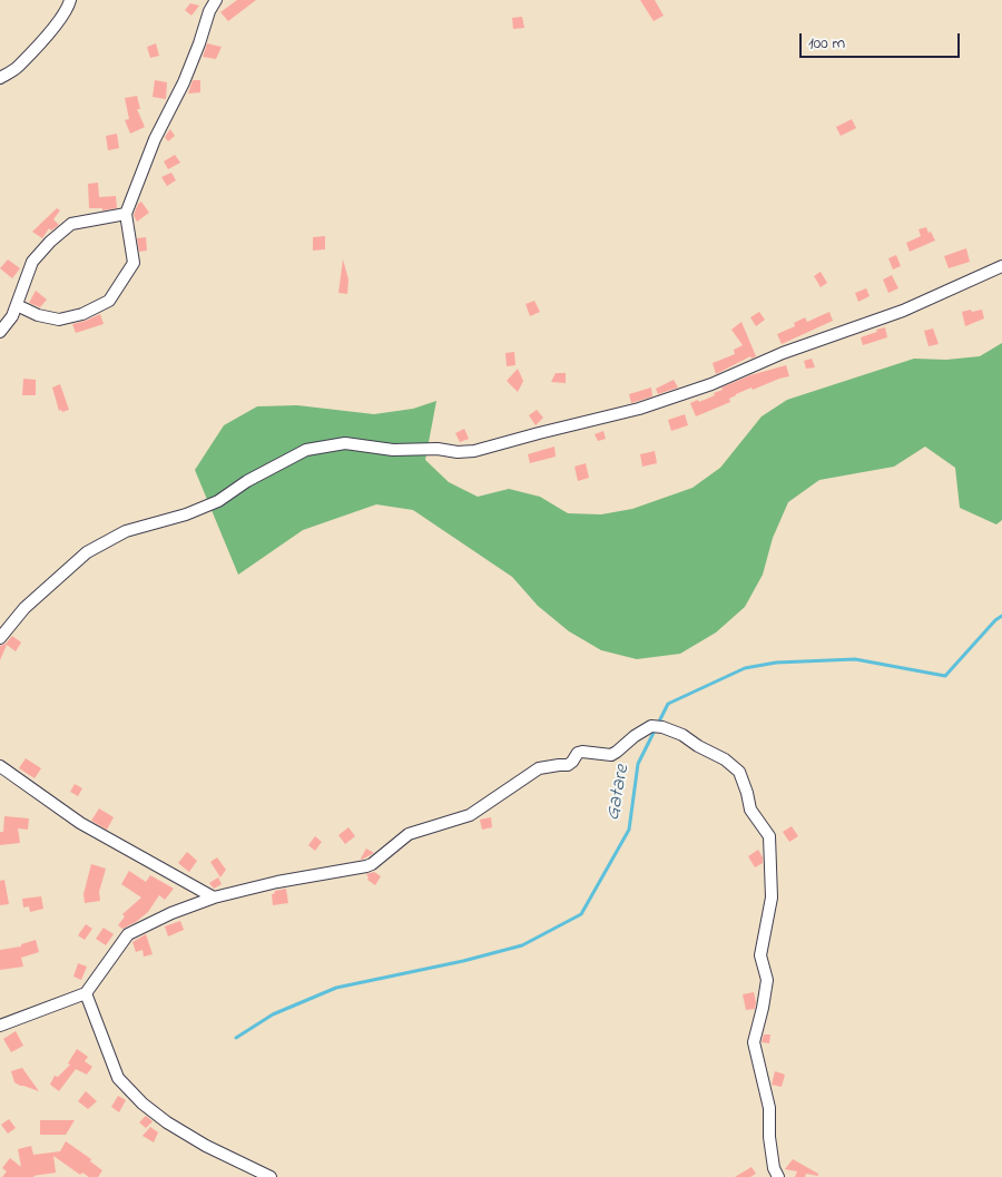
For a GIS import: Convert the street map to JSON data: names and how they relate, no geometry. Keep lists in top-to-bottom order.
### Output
{
  "water": ["Gatare"],
  "scale_bar": "100 m"
}
